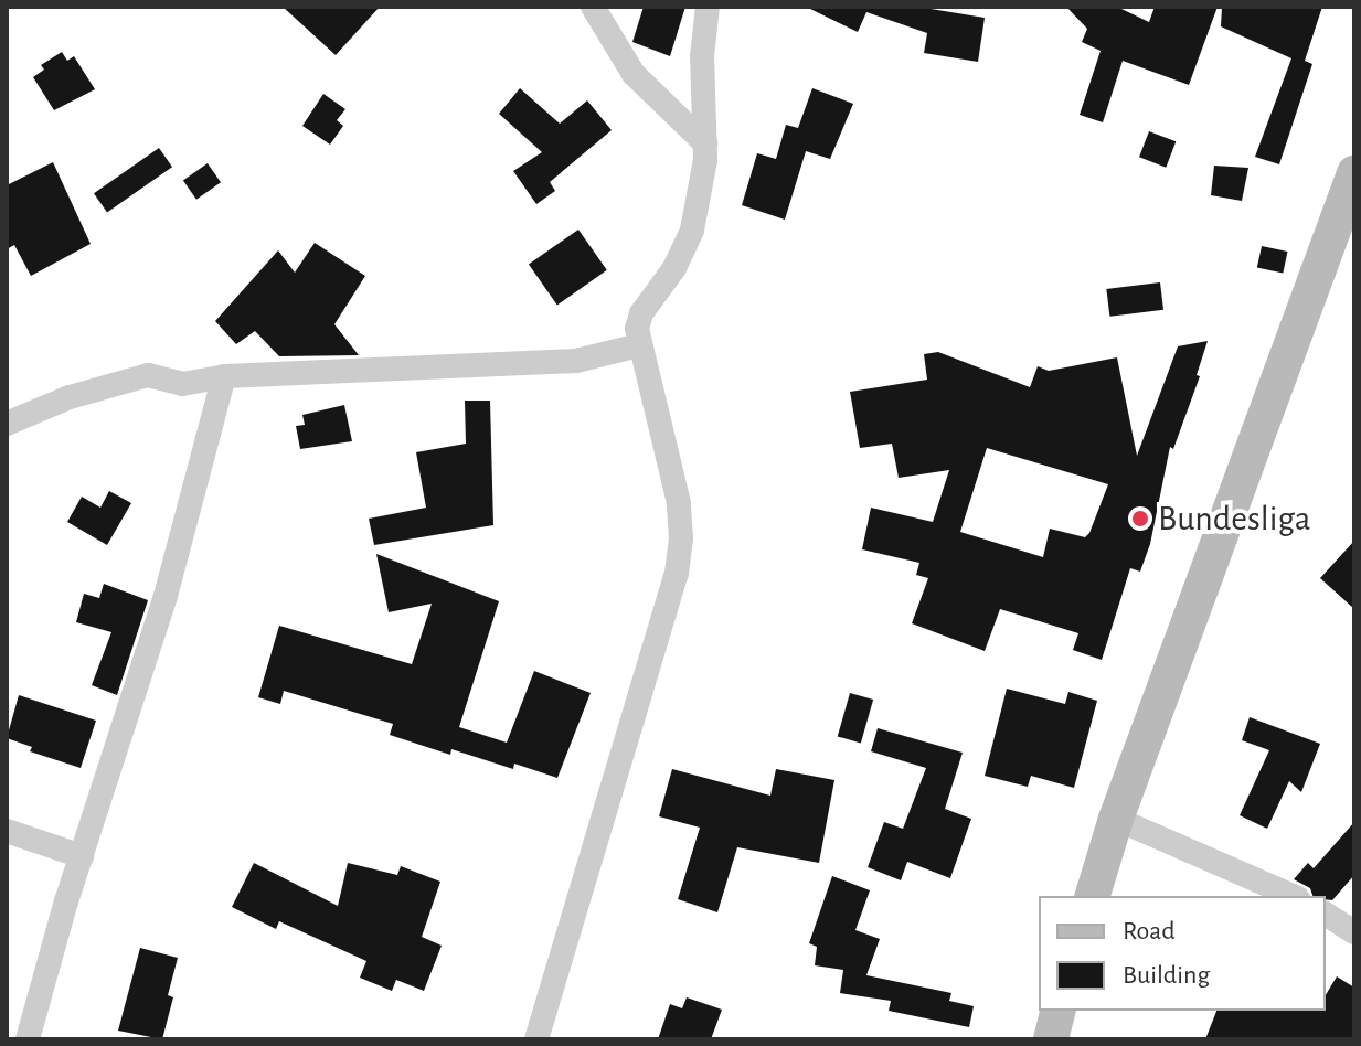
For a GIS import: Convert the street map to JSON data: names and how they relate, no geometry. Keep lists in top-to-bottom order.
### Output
{
  "places": ["Bundesliga"],
  "legend": ["Road", "Building"]
}
